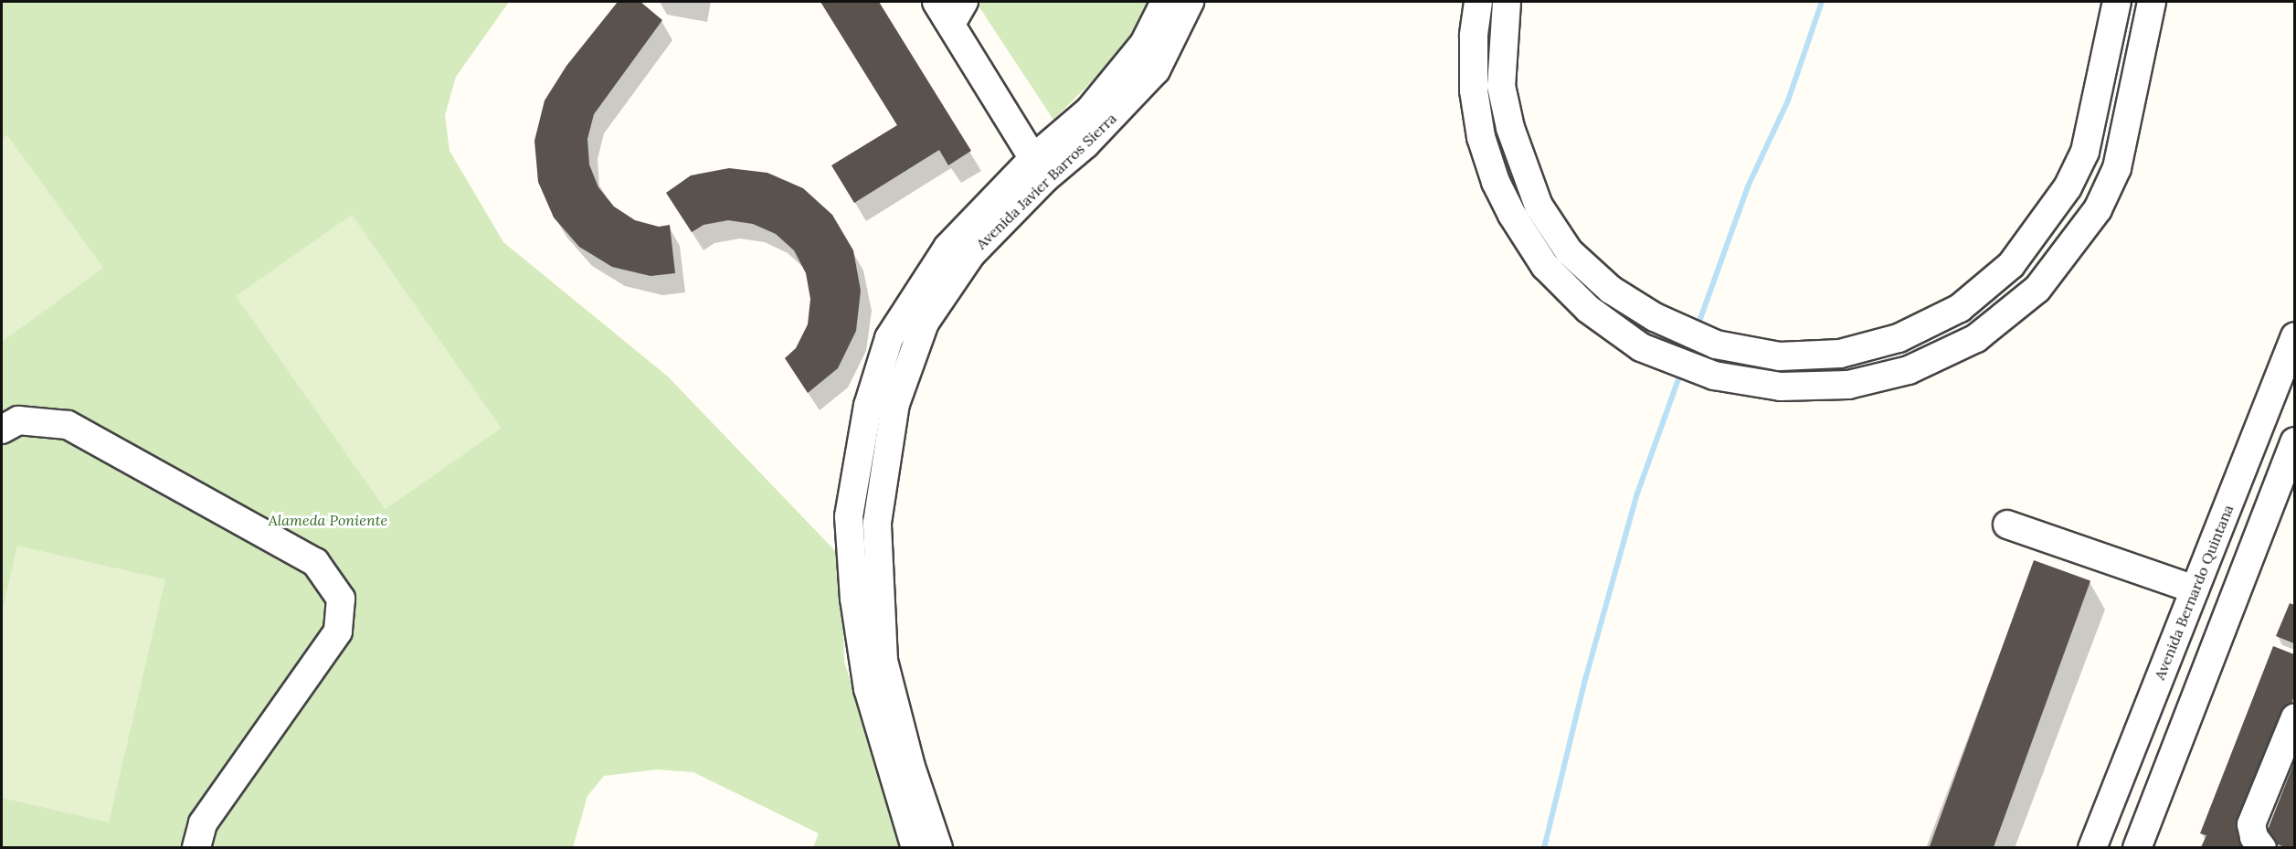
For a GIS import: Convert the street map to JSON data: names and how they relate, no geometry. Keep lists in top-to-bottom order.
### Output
{
  "streets": {
    "street": ["Avenida Javier Barros Sierra", "Avenida Bernardo Quintana"]
  },
  "parks": ["Alameda Poniente"]
}
